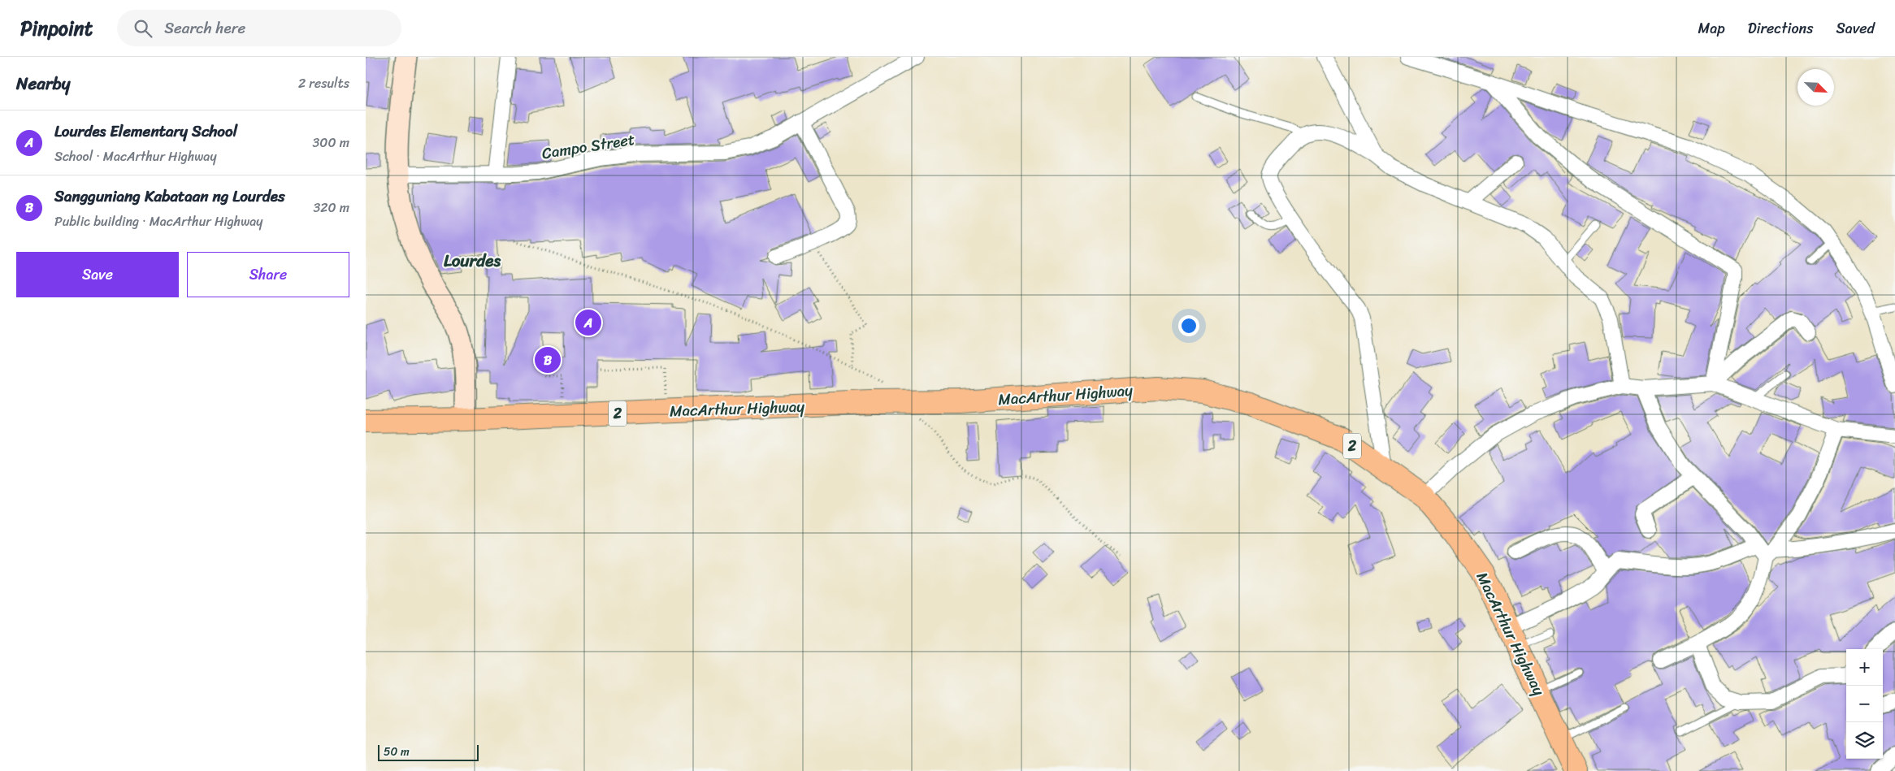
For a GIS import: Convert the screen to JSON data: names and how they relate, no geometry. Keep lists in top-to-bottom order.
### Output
{
  "streets": {
    "highway": ["MacArthur Highway", "2"],
    "street": ["Campo Street"]
  },
  "districts": ["Lourdes"],
  "scale_bar": "50 m",
  "north": "bottom right",
  "page": {
    "header": "Pinpoint",
    "search": "Search here",
    "nav": ["Map", "Directions", "Saved"],
    "heading": ["Nearby", "2 results"],
    "list": [
      {
        "mark": "A",
        "name": "Lourdes Elementary School",
        "note": "School · MacArthur Highway",
        "value": "300 m"
      },
      {
        "mark": "B",
        "name": "Sangguniang Kabataan ng Lourdes",
        "note": "Public building · MacArthur Highway",
        "value": "320 m"
      }
    ],
    "buttons": ["Save", "Share"],
    "pins": ["A", "B"],
    "map_buttons": ["+", "−"],
    "scale": "50 m"
  }
}
